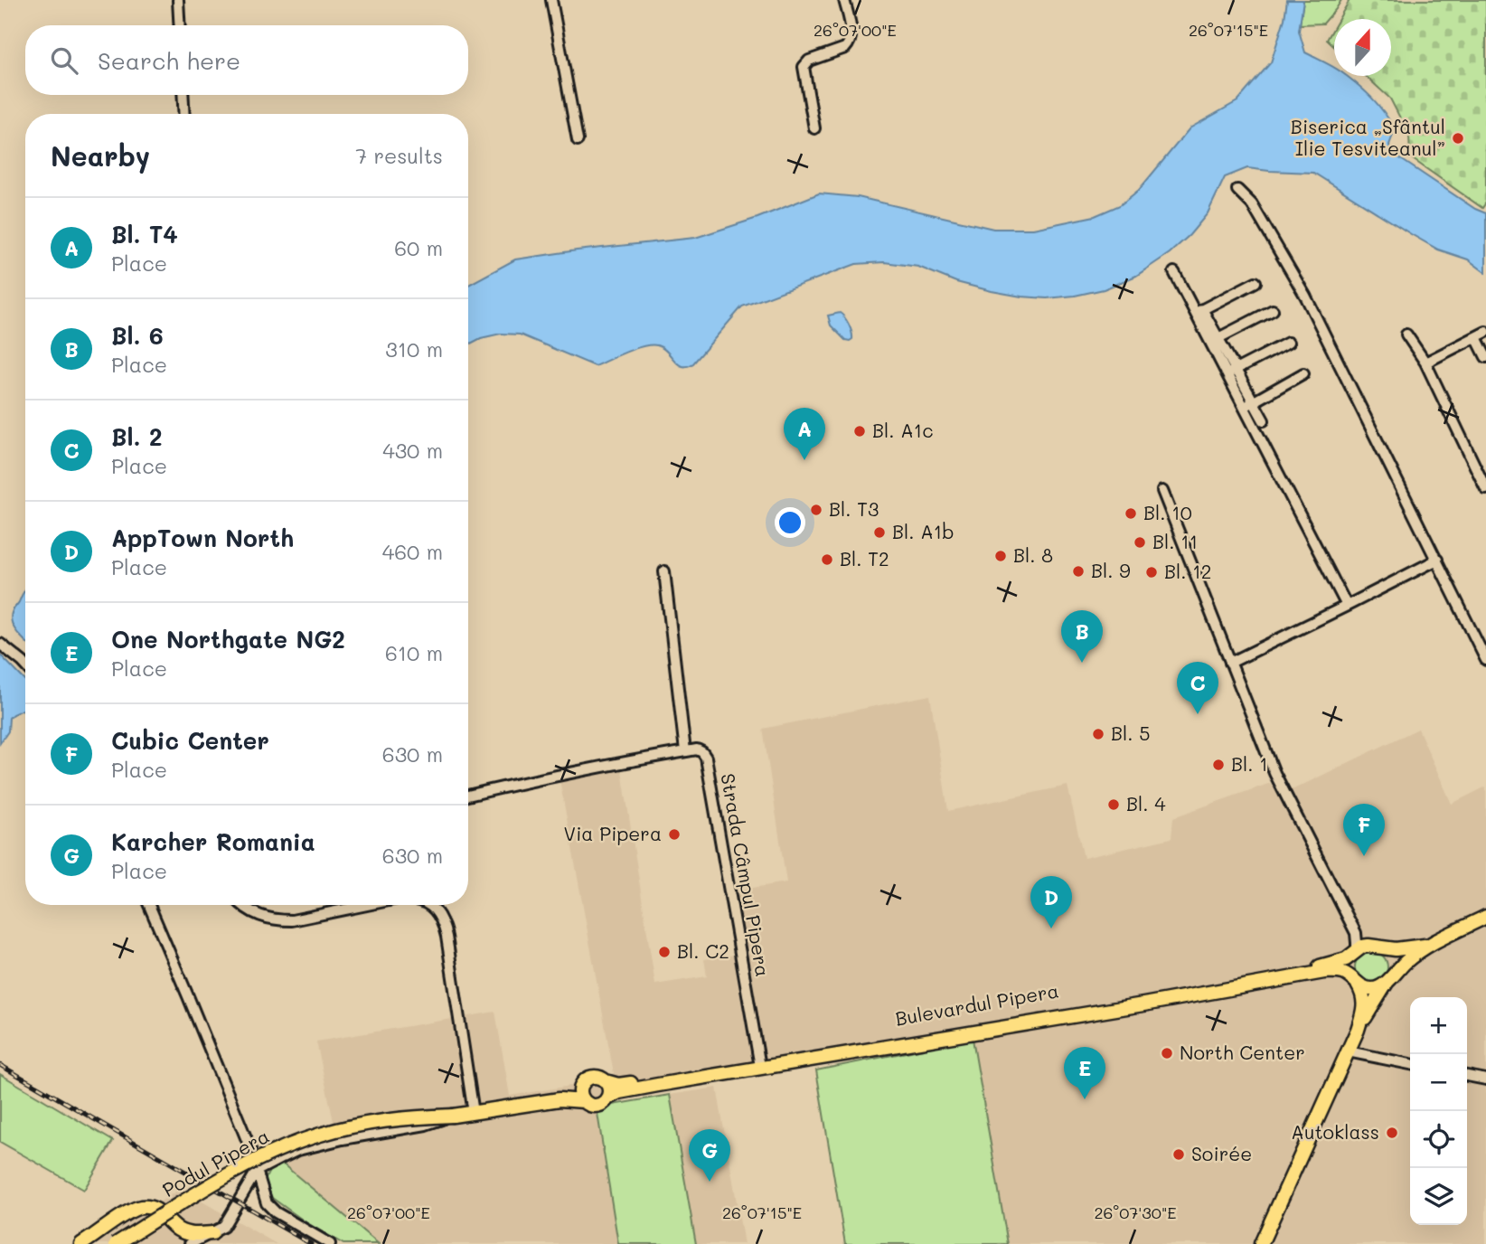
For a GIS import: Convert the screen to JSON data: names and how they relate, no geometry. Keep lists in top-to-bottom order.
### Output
{
  "streets": {
    "main road": ["Bulevardul Pipera", "Podul Pipera"],
    "street": ["Strada Câmpul Pipera"]
  },
  "crossings": [
    ["Strada Câmpul Pipera", "Bulevardul Pipera"]
  ],
  "places": [
    "Biserica „Sfântul Ilie Tesviteanul”",
    "Bl. A1c",
    "Bl. T3",
    "Bl. 10",
    "Bl. A1b",
    "Bl. 11",
    "Bl. 8",
    "Bl. T2",
    "Bl. 9",
    "Bl. 12",
    "Bl. 5",
    "Bl. 1",
    "Bl. 4",
    "Via Pipera",
    "Bl. C2",
    "North Center",
    "Autoklass",
    "Soirée"
  ],
  "north": "top",
  "page": {
    "search": "Search here",
    "heading": ["Nearby", "7 results"],
    "list": [
      {
        "mark": "A",
        "name": "Bl. T4",
        "note": "Place",
        "value": "60 m"
      },
      {
        "mark": "B",
        "name": "Bl. 6",
        "note": "Place",
        "value": "310 m"
      },
      {
        "mark": "C",
        "name": "Bl. 2",
        "note": "Place",
        "value": "430 m"
      },
      {
        "mark": "D",
        "name": "AppTown North",
        "note": "Place",
        "value": "460 m"
      },
      {
        "mark": "E",
        "name": "One Northgate NG2",
        "note": "Place",
        "value": "610 m"
      },
      {
        "mark": "F",
        "name": "Cubic Center",
        "note": "Place",
        "value": "630 m"
      },
      {
        "mark": "G",
        "name": "Karcher Romania",
        "note": "Place",
        "value": "630 m"
      }
    ],
    "pins": [
      "A",
      "B",
      "C",
      "F",
      "D",
      "E",
      "G"
    ],
    "map_buttons": ["+", "−"]
  },
  "coordinates": ["26°07'00\"E", "26°07'15\"E", "26°07'30\"E"]
}
